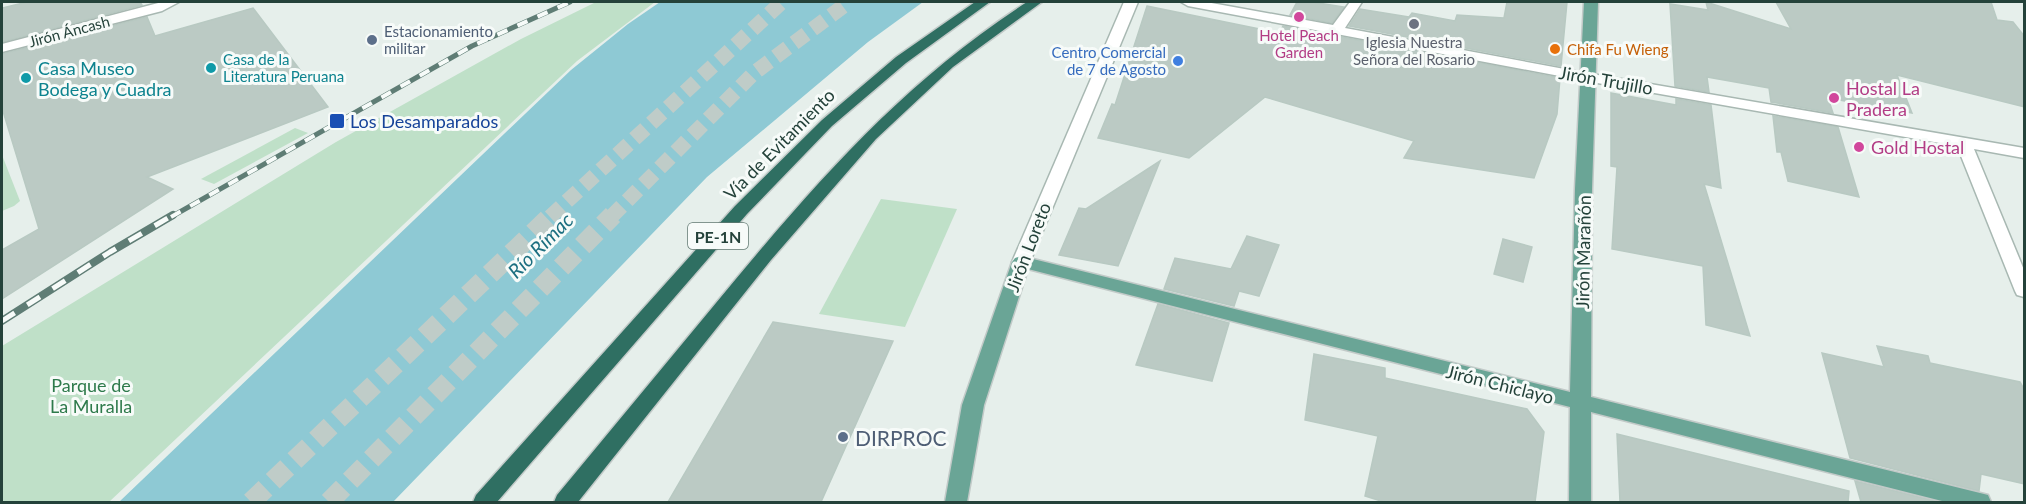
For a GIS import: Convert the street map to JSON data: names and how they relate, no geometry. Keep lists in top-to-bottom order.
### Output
{
  "streets": {
    "highway": ["Vía de Evitamiento", "PE-1N"],
    "main road": ["Jirón Loreto", "Jirón Marañón", "Jirón Chiclayo"],
    "street": ["Jirón Áncash", "Jirón Trujillo"]
  },
  "crossings": [
    ["Jirón Trujillo", "Jirón Marañón"],
    ["Jirón Loreto", "Jirón Chiclayo"],
    ["Jirón Marañón", "Jirón Chiclayo"]
  ],
  "water": ["Río Rímac"],
  "parks": ["Parque de La Muralla"],
  "places": {
    "other": [
      "Hotel Peach Garden",
      "Iglesia Nuestra Señora del Rosario",
      "Estacionamiento militar",
      "Chifa Fu Wieng",
      "Centro Comercial de 7 de Agosto",
      "Casa de la Literatura Peruana",
      "Casa Museo Bodega y Cuadra",
      "Hostal La Pradera",
      "Gold Hostal",
      "DIRPROC"
    ],
    "transit": ["Los Desamparados"]
  }
}
